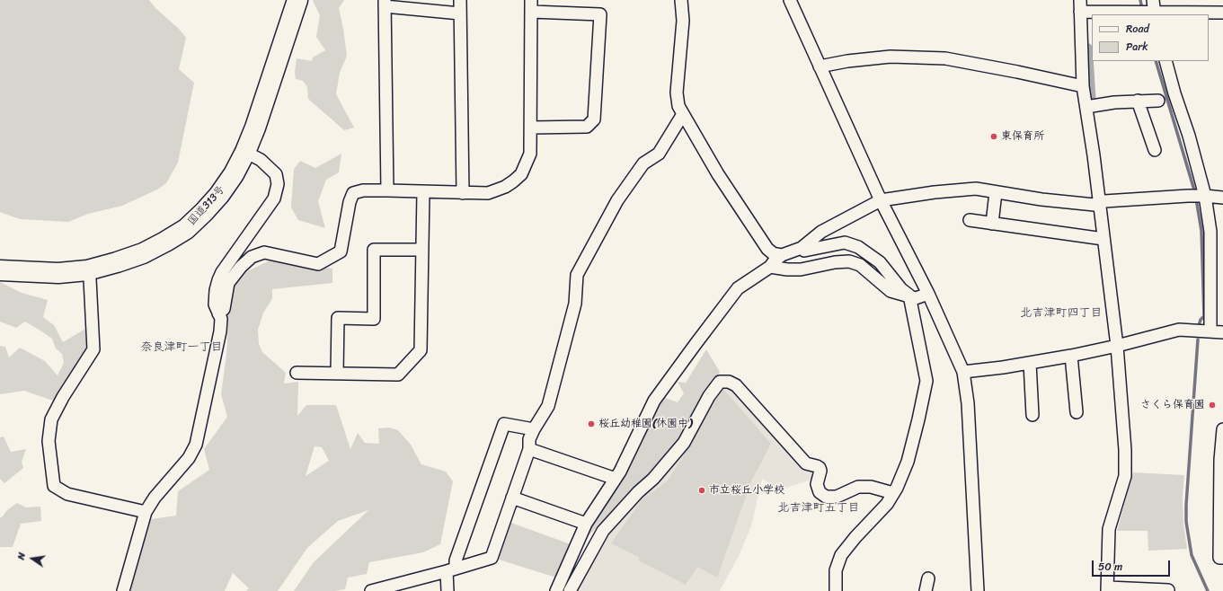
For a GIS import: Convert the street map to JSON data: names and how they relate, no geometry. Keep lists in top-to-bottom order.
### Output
{
  "streets": {
    "highway": ["国道313号"]
  },
  "districts": ["北吉津町四丁目", "奈良津町一丁目", "北吉津町五丁目"],
  "places": [
    "東保育所",
    "さくら保育園",
    "桜丘幼稚園(休園中)",
    "市立桜丘小学校"
  ],
  "legend": ["Road", "Park"],
  "scale_bar": "50 m",
  "north": "left"
}
